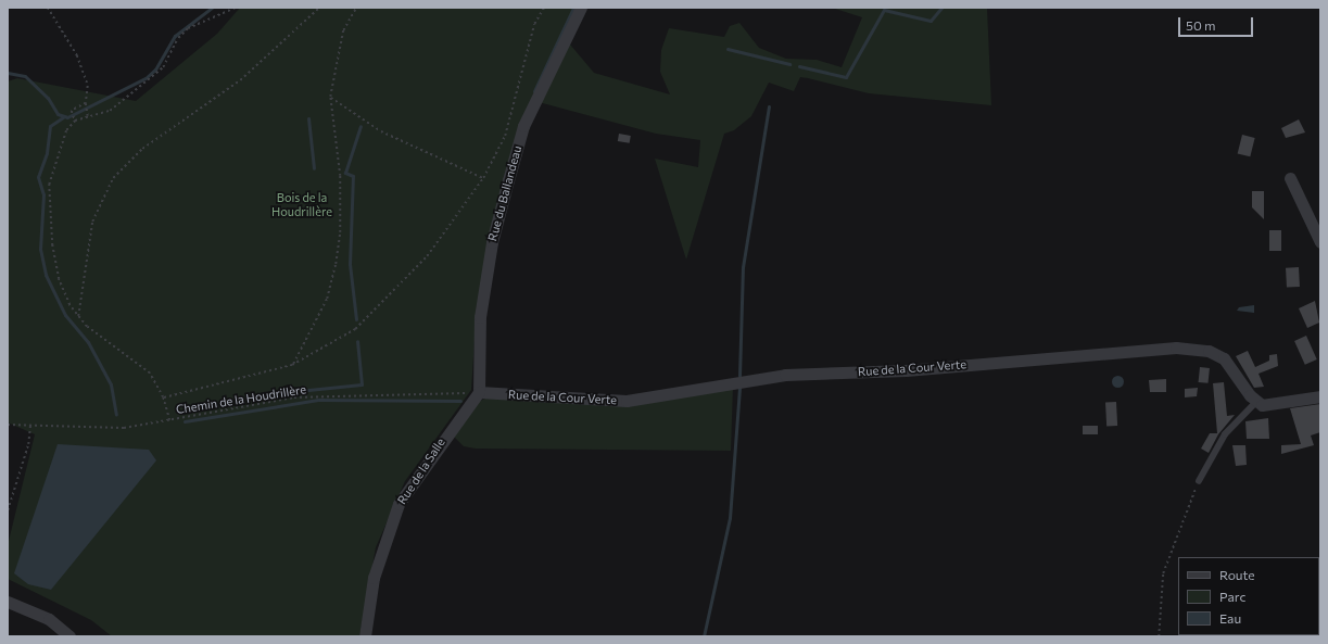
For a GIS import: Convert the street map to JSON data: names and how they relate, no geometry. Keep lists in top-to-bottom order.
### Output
{
  "streets": {
    "street": ["Rue du Ballandeau", "Rue de la Cour Verte", "Rue de la Salle"],
    "path": ["Chemin de la Houdrillère"]
  },
  "crossings": [
    ["Rue du Ballandeau", "Rue de la Cour Verte"],
    ["Rue du Ballandeau", "Chemin de la Houdrillère"],
    ["Rue du Ballandeau", "Rue de la Salle"],
    ["Rue de la Cour Verte", "Chemin de la Houdrillère"],
    ["Rue de la Cour Verte", "Rue de la Salle"],
    ["Chemin de la Houdrillère", "Rue de la Salle"]
  ],
  "parks": ["Bois de la Houdrillère"],
  "legend": ["Route", "Parc", "Eau"],
  "scale_bar": "50 m"
}
